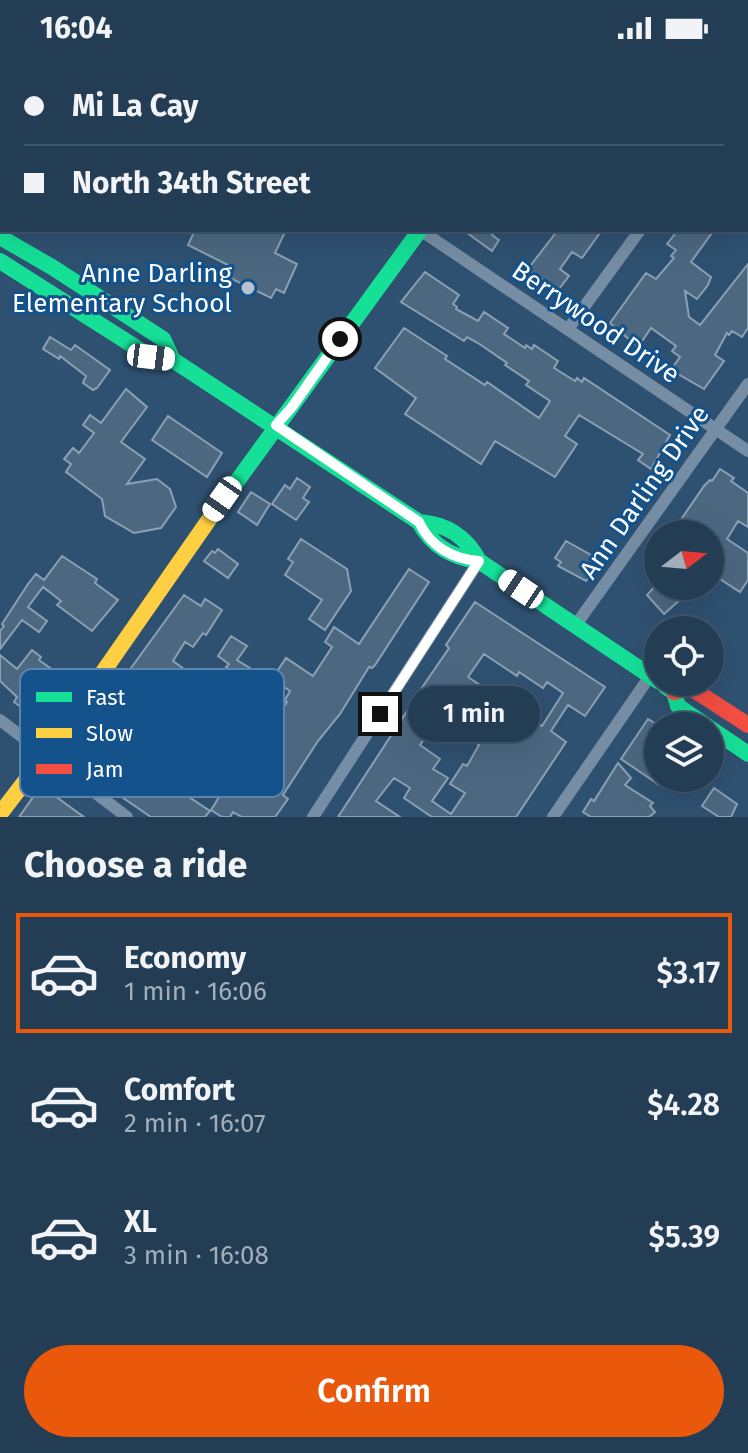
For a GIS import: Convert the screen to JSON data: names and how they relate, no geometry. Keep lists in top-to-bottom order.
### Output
{
  "streets": {
    "street": ["Berrywood Drive", "Ann Darling Drive"]
  },
  "crossings": [
    ["Berrywood Drive", "Ann Darling Drive"]
  ],
  "places": ["Anne Darling Elementary School"],
  "legend": ["Fast", "Slow", "Jam"],
  "north": "right",
  "page": {
    "status": "16:04",
    "banner": ["Mi La Cay", "North 34th Street"],
    "bubble": "1 min",
    "heading": "Choose a ride",
    "list": [
      {
        "name": "Economy",
        "note": "1 min · 16:06",
        "value": "$3.17"
      },
      {
        "name": "Comfort",
        "note": "2 min · 16:07",
        "value": "$4.28"
      },
      {
        "name": "XL",
        "note": "3 min · 16:08",
        "value": "$5.39"
      }
    ],
    "buttons": "Confirm"
  }
}
